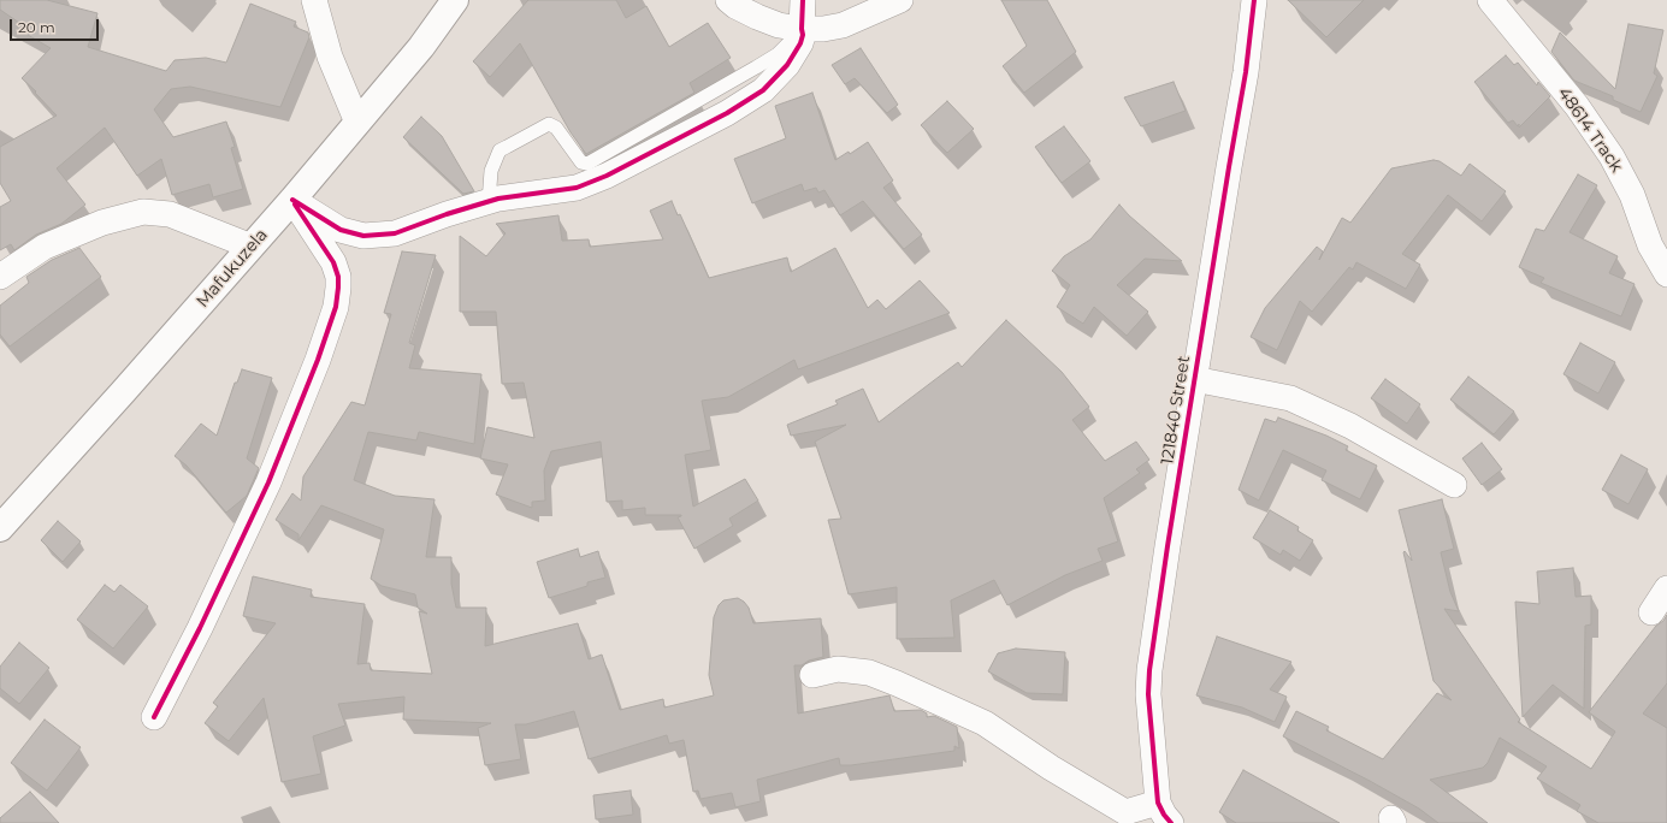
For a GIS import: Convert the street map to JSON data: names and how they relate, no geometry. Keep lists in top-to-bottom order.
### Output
{
  "streets": {
    "main road": ["Mafukuzela"],
    "street": ["48614 Track", "121840 Street"]
  },
  "scale_bar": "20 m"
}
